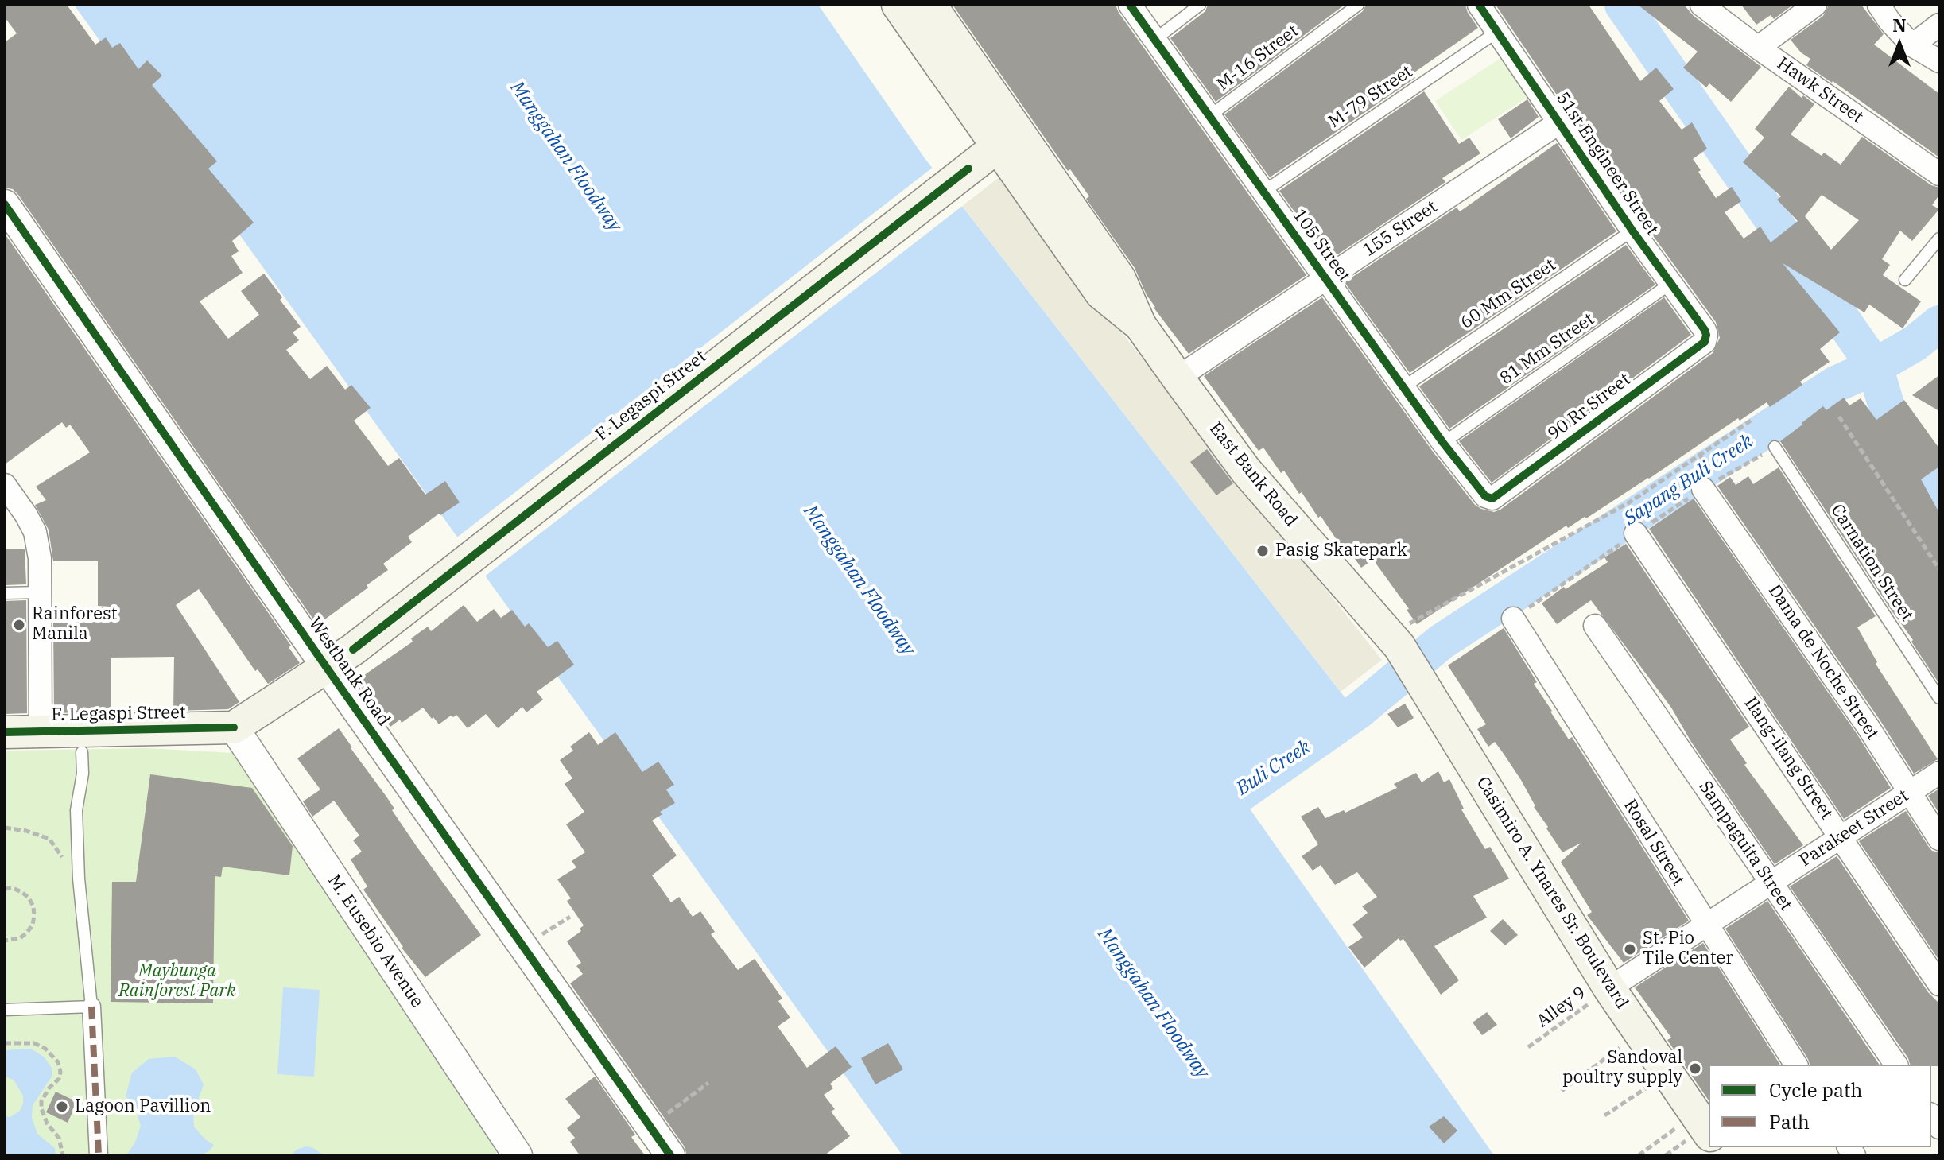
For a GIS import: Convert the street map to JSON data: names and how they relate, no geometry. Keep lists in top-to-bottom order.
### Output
{
  "streets": {
    "main road": ["F. Legaspi Street", "East Bank Road", "Casimiro A. Ynares Sr. Boulevard"],
    "street": [
      "Hawk Street",
      "51st Engineer Street",
      "155 Street",
      "105 Street",
      "90 Rr Street",
      "Dama de Noche Street",
      "Westbank Road",
      "Ilang-ilang Street",
      "Parakeet Street",
      "Rosal Street",
      "Sampaguita Street",
      "M. Eusebio Avenue"
    ],
    "lane": [
      "M-16 Street",
      "M-79 Street",
      "60 Mm Street",
      "81 Mm Street",
      "Carnation Street"
    ],
    "path": ["Alley 9"]
  },
  "crossings": [
    ["M-16 Street", "105 Street"],
    ["M-79 Street", "51st Engineer Street"],
    ["M-79 Street", "105 Street"],
    ["51st Engineer Street", "155 Street"],
    ["51st Engineer Street", "60 Mm Street"],
    ["51st Engineer Street", "81 Mm Street"],
    ["51st Engineer Street", "90 Rr Street"],
    ["155 Street", "105 Street"],
    ["155 Street", "East Bank Road"],
    ["105 Street", "60 Mm Street"],
    ["105 Street", "81 Mm Street"],
    ["105 Street", "90 Rr Street"],
    ["F. Legaspi Street", "East Bank Road"],
    ["F. Legaspi Street", "Westbank Road"],
    ["F. Legaspi Street", "M. Eusebio Avenue"],
    ["East Bank Road", "Casimiro A. Ynares Sr. Boulevard"],
    ["Dama de Noche Street", "Parakeet Street"],
    ["Ilang-ilang Street", "Parakeet Street"],
    ["Parakeet Street", "Rosal Street"],
    ["Parakeet Street", "Sampaguita Street"],
    ["Parakeet Street", "Casimiro A. Ynares Sr. Boulevard"],
    ["Parakeet Street", "Alley 9"],
    ["Casimiro A. Ynares Sr. Boulevard", "Alley 9"]
  ],
  "water": ["Manggahan Floodway", "Sapang Buli Creek", "Buli Creek"],
  "parks": ["Maybunga Rainforest Park"],
  "places": [
    "Pasig Skatepark",
    "Rainforest Manila",
    "St. Pio Tile Center",
    "Sandoval poultry supply",
    "Lagoon Pavillion"
  ],
  "legend": ["Cycle path", "Path"],
  "north": "top"
}
